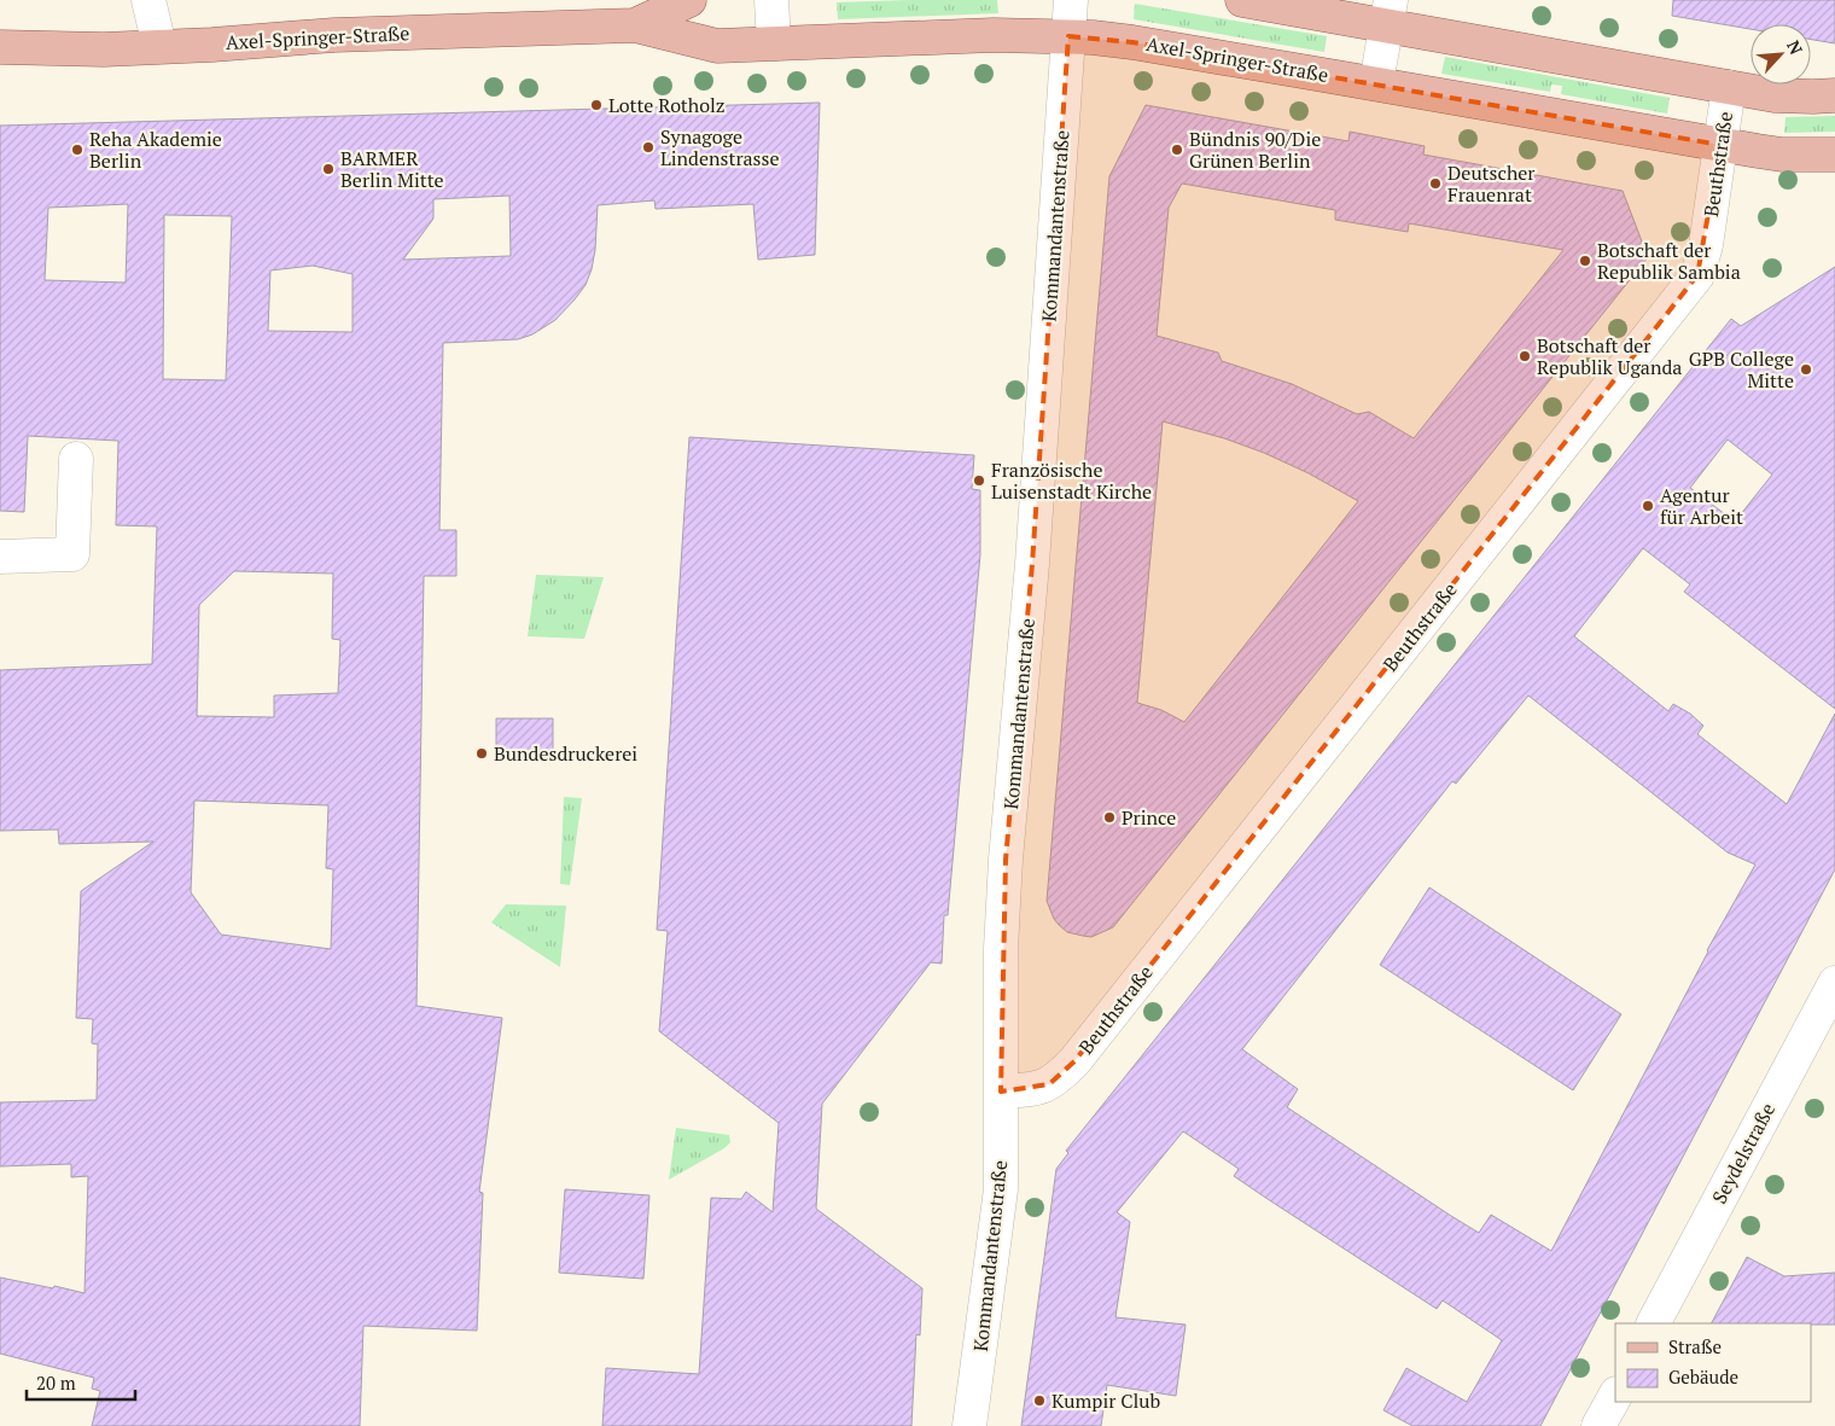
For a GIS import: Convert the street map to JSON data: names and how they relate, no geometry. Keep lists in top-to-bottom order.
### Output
{
  "streets": {
    "main road": ["Axel-Springer-Straße"],
    "street": ["Beuthstraße", "Kommandantenstraße", "Seydelstraße"]
  },
  "crossings": [
    ["Axel-Springer-Straße", "Beuthstraße"],
    ["Axel-Springer-Straße", "Kommandantenstraße"],
    ["Beuthstraße", "Kommandantenstraße"]
  ],
  "places": [
    "Lotte Rotholz",
    "Synagoge Lindenstrasse",
    "Reha Akademie Berlin",
    "Bündnis 90/Die Grünen Berlin",
    "BARMER Berlin Mitte",
    "Deutscher Frauenrat",
    "Botschaft der Republik Sambia",
    "Botschaft der Republik Uganda",
    "GPB College Mitte",
    "Französische Luisenstadt Kirche",
    "Agentur für Arbeit",
    "Bundesdruckerei",
    "Prince",
    "Kumpir Club"
  ],
  "legend": ["Straße", "Gebäude"],
  "scale_bar": "20 m",
  "north": "top right"
}
